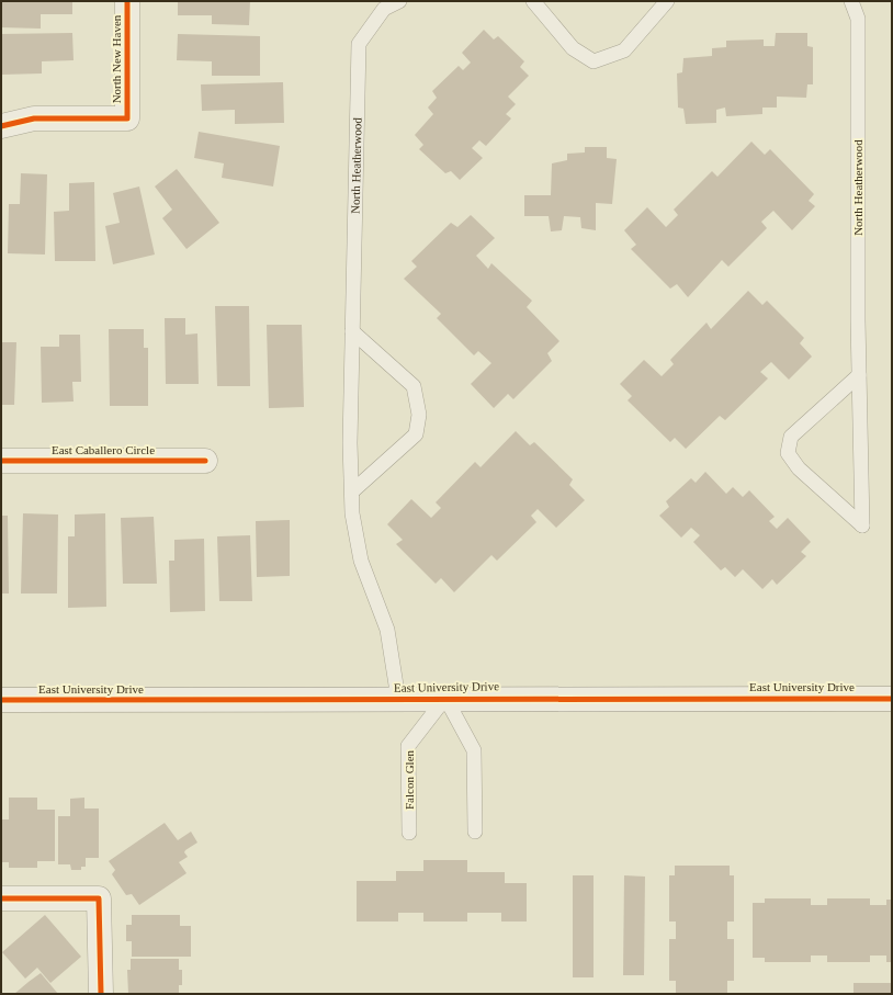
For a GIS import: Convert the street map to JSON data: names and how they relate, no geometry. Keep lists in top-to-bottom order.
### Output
{
  "streets": {
    "main road": ["North New Haven", "East Caballero Circle", "East University Drive"],
    "lane": ["North Heatherwood", "Falcon Glen"]
  },
  "crossings": [
    ["North Heatherwood", "East University Drive"],
    ["East University Drive", "Falcon Glen"]
  ]
}
